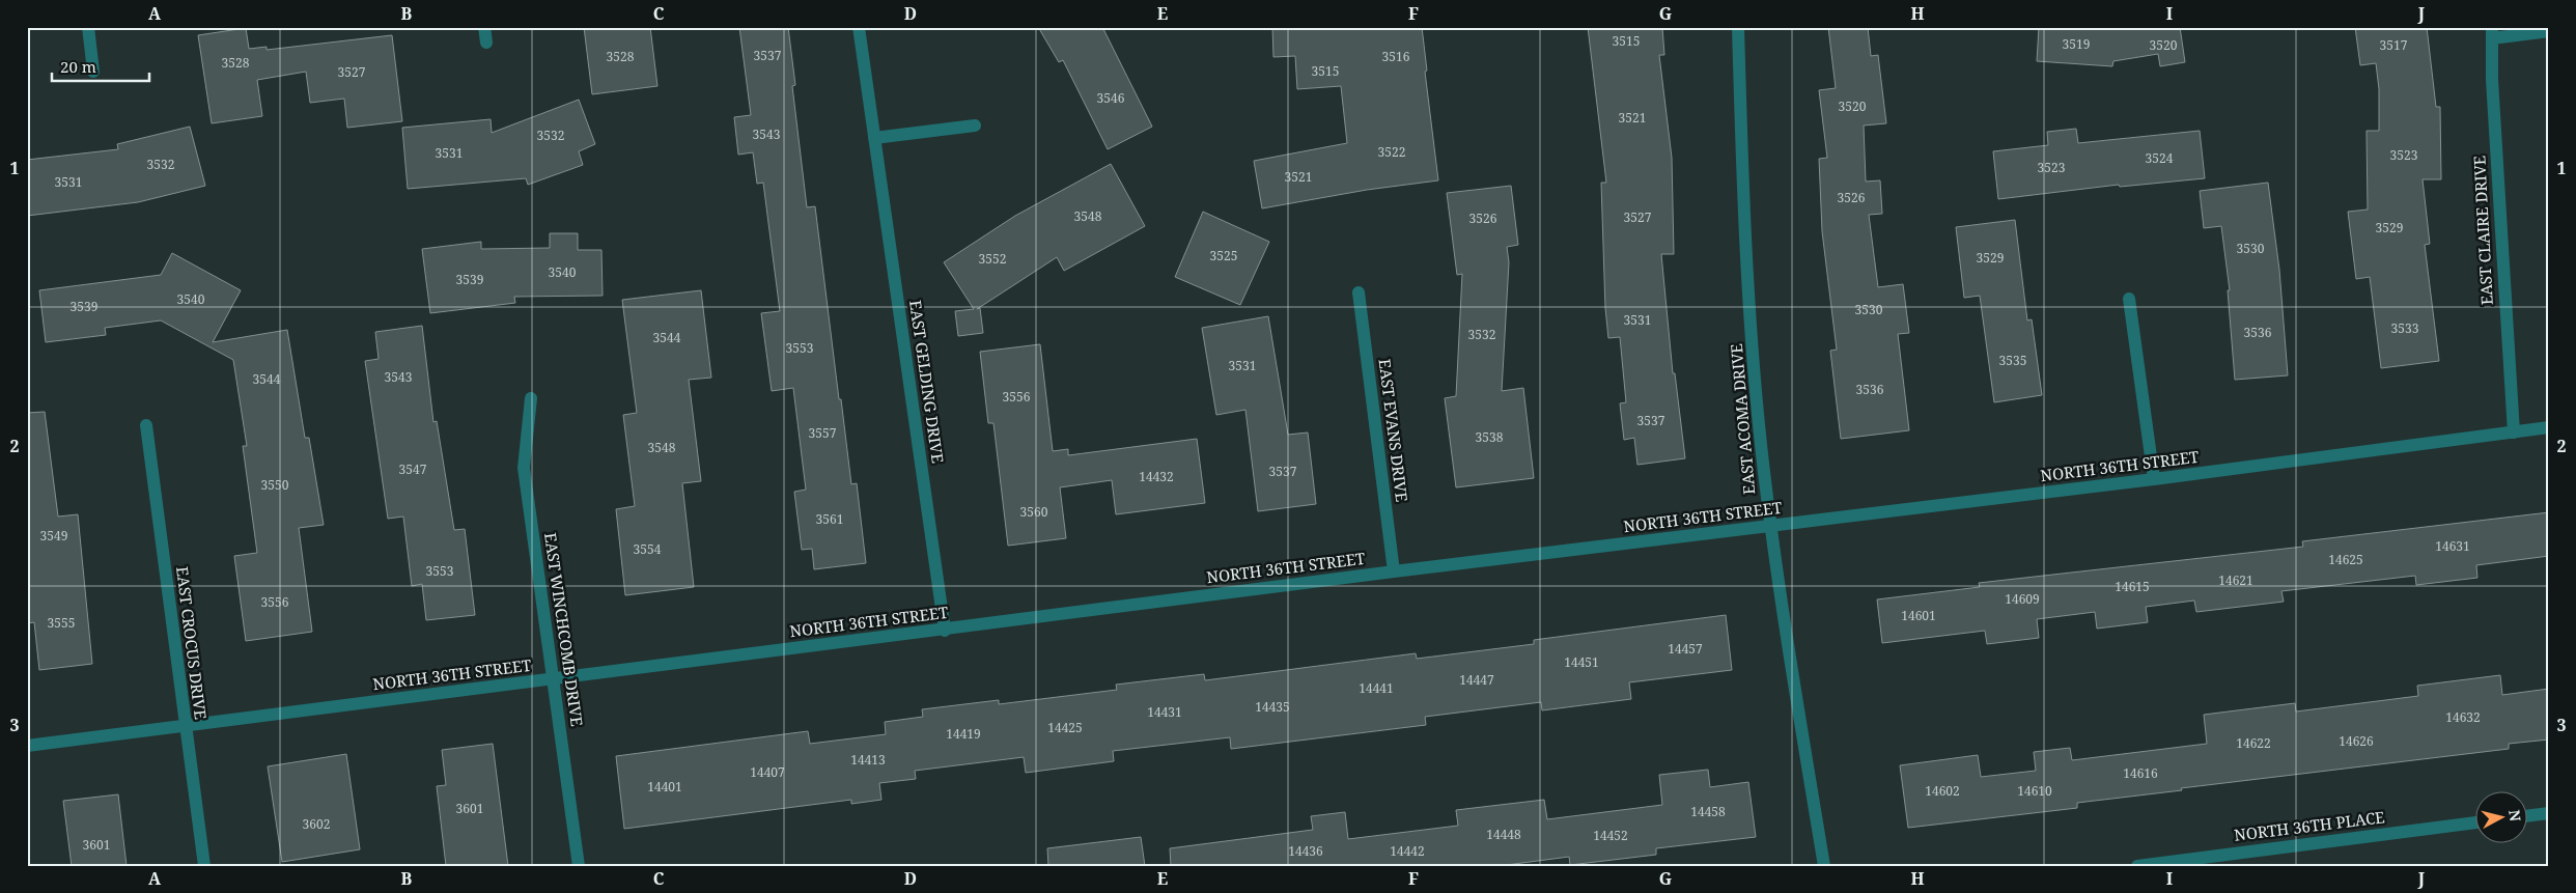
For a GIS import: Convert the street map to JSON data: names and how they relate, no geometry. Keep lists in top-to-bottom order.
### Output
{
  "streets": {
    "street": [
      "EAST CLAIRE DRIVE",
      "EAST GELDING DRIVE",
      "EAST ACOMA DRIVE",
      "EAST EVANS DRIVE",
      "NORTH 36TH STREET",
      "EAST WINCHCOMB DRIVE",
      "EAST CROCUS DRIVE",
      "NORTH 36TH PLACE"
    ]
  },
  "crossings": [
    ["EAST CLAIRE DRIVE", "NORTH 36TH STREET"],
    ["EAST GELDING DRIVE", "NORTH 36TH STREET"],
    ["EAST ACOMA DRIVE", "NORTH 36TH STREET"],
    ["EAST EVANS DRIVE", "NORTH 36TH STREET"],
    ["NORTH 36TH STREET", "EAST WINCHCOMB DRIVE"],
    ["NORTH 36TH STREET", "EAST CROCUS DRIVE"]
  ],
  "house_numbers": [
    "3515",
    "3519",
    "3520",
    "3517",
    "3537",
    "3528",
    "3516",
    "3528",
    "3515",
    "3527",
    "3546",
    "3520",
    "3521",
    "3543",
    "3532",
    "3522",
    "3531",
    "3523",
    "3524",
    "3532",
    "3523",
    "3521",
    "3531",
    "3526",
    "3548",
    "3527",
    "3526",
    "3529",
    "3530",
    "3525",
    "3529",
    "3552",
    "3540",
    "3539",
    "3540",
    "3539",
    "3530",
    "3531",
    "3533",
    "3536",
    "3532",
    "3544",
    "3553",
    "3535",
    "3531",
    "3543",
    "3544",
    "3536",
    "3556",
    "3537",
    "3557",
    "3538",
    "3548",
    "3547",
    "3537",
    "14432",
    "3550",
    "3560",
    "3561",
    "3549",
    "14631",
    "3554",
    "14625",
    "3553",
    "14621",
    "14615",
    "14609",
    "3556",
    "14601",
    "3555",
    "14457",
    "14451",
    "14447",
    "14441",
    "14435",
    "14431",
    "14632",
    "14425",
    "14419",
    "14626",
    "14622",
    "14413",
    "14407",
    "14616",
    "14401",
    "14602",
    "14610",
    "3601",
    "14458",
    "3602",
    "14448",
    "14452",
    "3601",
    "14436",
    "14442"
  ],
  "scale_bar": "20 m",
  "north": "right",
  "grid": {
    "columns": [
      "A",
      "B",
      "C",
      "D",
      "E",
      "F",
      "G",
      "H",
      "I",
      "J"
    ],
    "rows": ["1", "2", "3"]
  }
}
